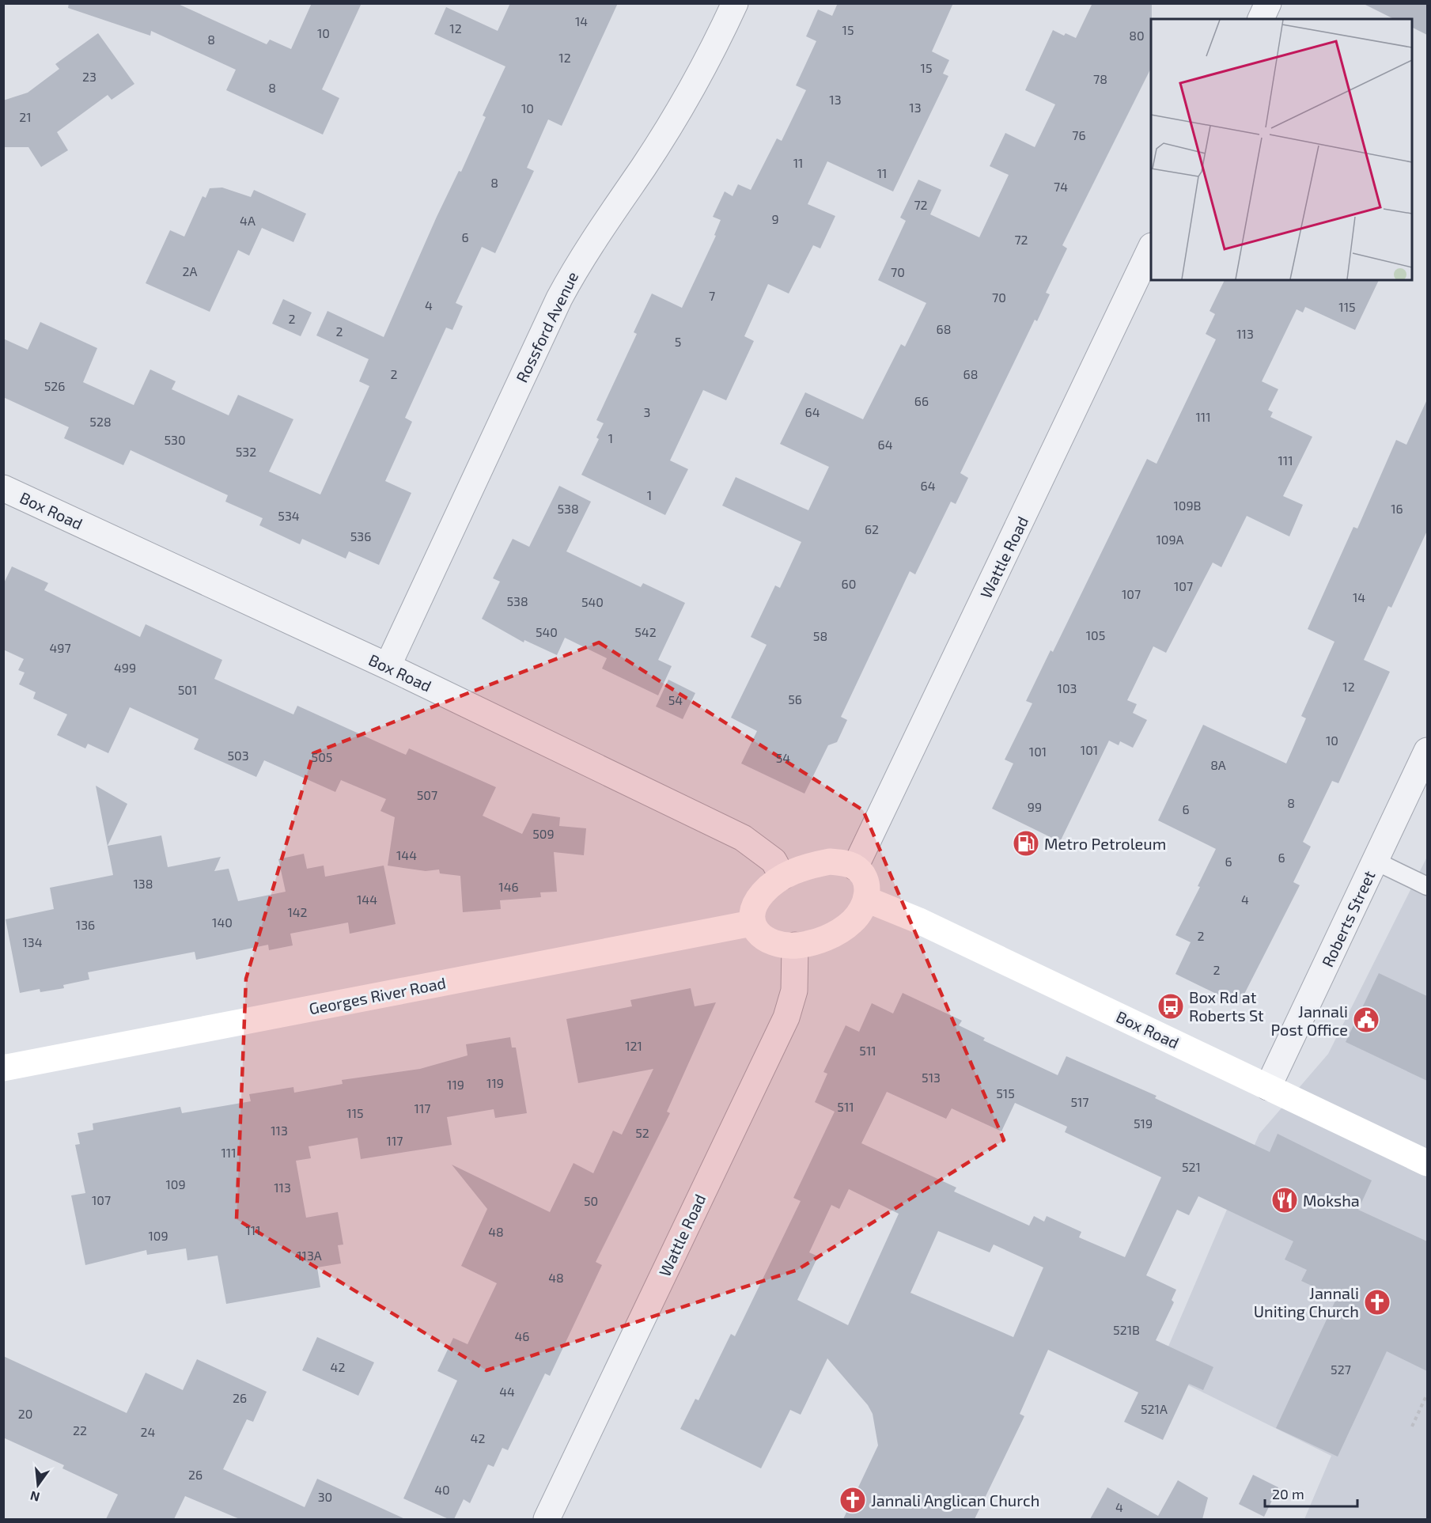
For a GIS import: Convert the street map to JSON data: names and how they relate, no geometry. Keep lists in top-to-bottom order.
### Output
{
  "streets": {
    "street": [
      "Rossford Avenue",
      "Box Road",
      "Wattle Road",
      "Roberts Street",
      "Georges River Road"
    ]
  },
  "crossings": [
    ["Rossford Avenue", "Box Road"],
    ["Box Road", "Wattle Road"],
    ["Box Road", "Roberts Street"],
    ["Box Road", "Georges River Road"],
    ["Wattle Road", "Georges River Road"]
  ],
  "places": {
    "fuel station": ["Metro Petroleum"],
    "bus stop": ["Box Rd at Roberts St"],
    "public building": ["Jannali Post Office"],
    "restaurant": ["Moksha"],
    "church": ["Jannali Uniting Church", "Jannali Anglican Church"]
  },
  "house_numbers": [
    "14",
    "12",
    "15",
    "10",
    "80",
    "8",
    "12",
    "15",
    "23",
    "78",
    "8",
    "13",
    "13",
    "10",
    "21",
    "76",
    "11",
    "11",
    "8",
    "74",
    "72",
    "9",
    "4A",
    "6",
    "72",
    "2A",
    "70",
    "7",
    "70",
    "4",
    "115",
    "2",
    "68",
    "2",
    "113",
    "5",
    "2",
    "68",
    "526",
    "66",
    "3",
    "64",
    "111",
    "528",
    "1",
    "530",
    "64",
    "532",
    "111",
    "64",
    "1",
    "109B",
    "538",
    "16",
    "534",
    "62",
    "536",
    "109A",
    "60",
    "107",
    "107",
    "14",
    "538",
    "540",
    "540",
    "542",
    "105",
    "58",
    "497",
    "499",
    "12",
    "103",
    "501",
    "56",
    "54",
    "10",
    "101",
    "101",
    "503",
    "505",
    "54",
    "8A",
    "507",
    "8",
    "99",
    "6",
    "509",
    "144",
    "6",
    "6",
    "138",
    "146",
    "144",
    "4",
    "142",
    "140",
    "136",
    "2",
    "134",
    "2",
    "121",
    "511",
    "513",
    "119",
    "119",
    "515",
    "517",
    "511",
    "117",
    "115",
    "519",
    "113",
    "52",
    "117",
    "111",
    "521",
    "109",
    "113",
    "107",
    "50",
    "111",
    "48",
    "109",
    "113A",
    "48",
    "521B",
    "46",
    "42",
    "527",
    "44",
    "26",
    "521A",
    "20",
    "22",
    "24",
    "42",
    "26",
    "40",
    "30",
    "4"
  ],
  "scale_bar": "20 m",
  "north": "bottom"
}
